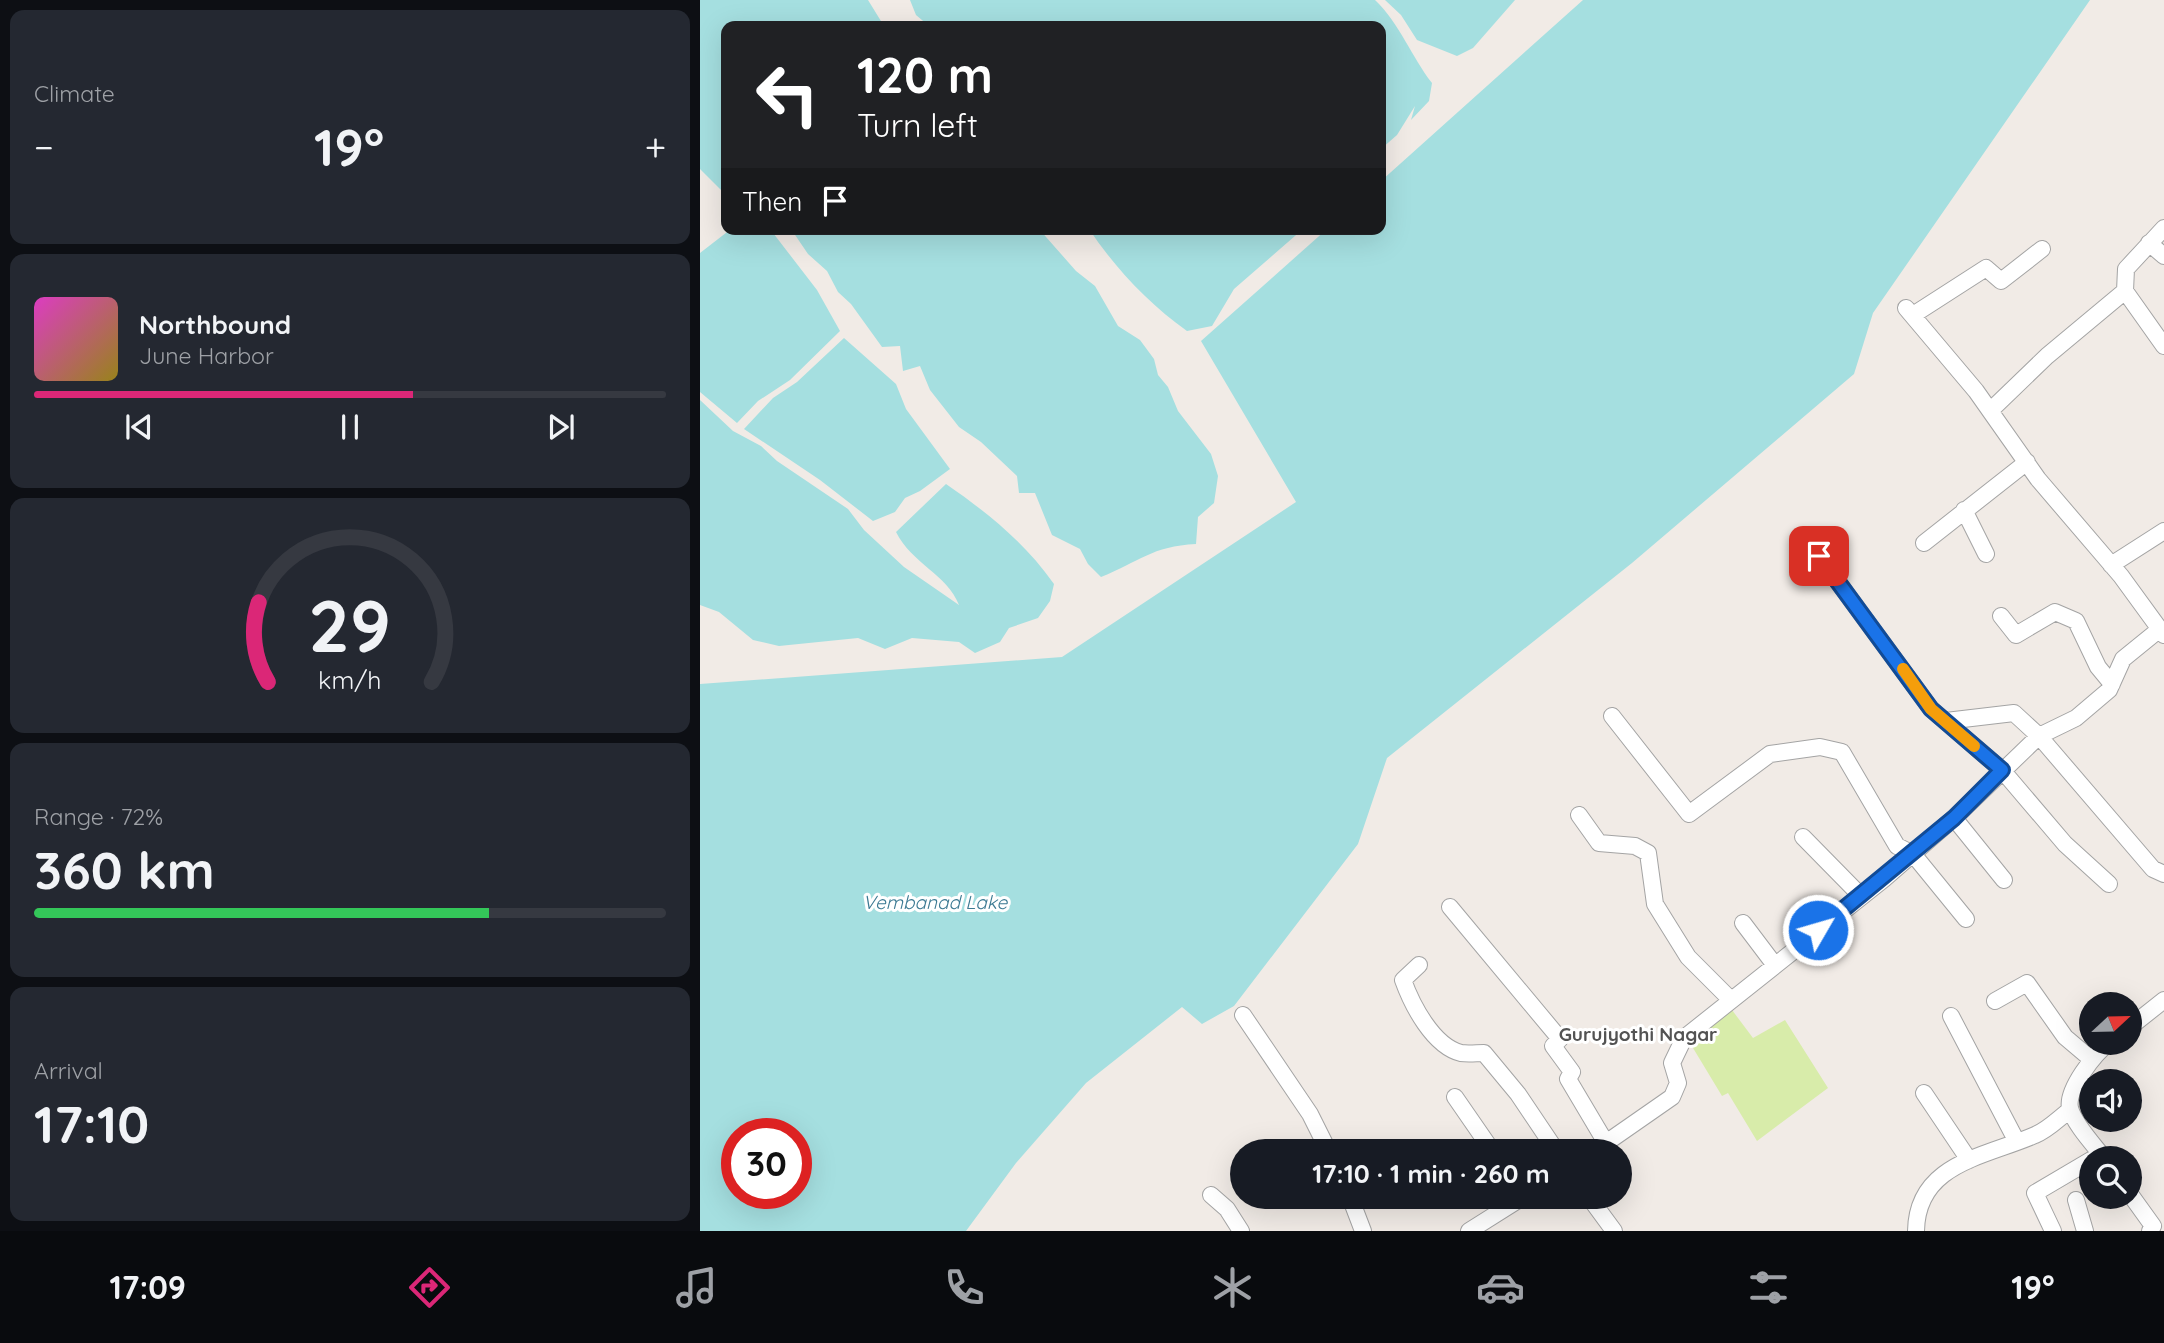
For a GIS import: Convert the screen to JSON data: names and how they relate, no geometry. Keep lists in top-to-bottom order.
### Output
{
  "districts": ["Gurujyothi Nagar"],
  "water": ["Vembanad Lake"],
  "north": "right",
  "page": {
    "tile": [
      "Climate",
      ["Range · 72%", "360 km"],
      ["Arrival", "17:10"]
    ],
    "turn": ["120 m", "Turn left"],
    "heat": ["−", "19°", "+"],
    "then": "Then",
    "song": ["Northbound", "June Harbor"],
    "limit": "30",
    "trip": "17:10 · 1 min · 260 m",
    "tabs": ["17:09", "19°"],
    "gauge": ["29", "km/h"]
  }
}
